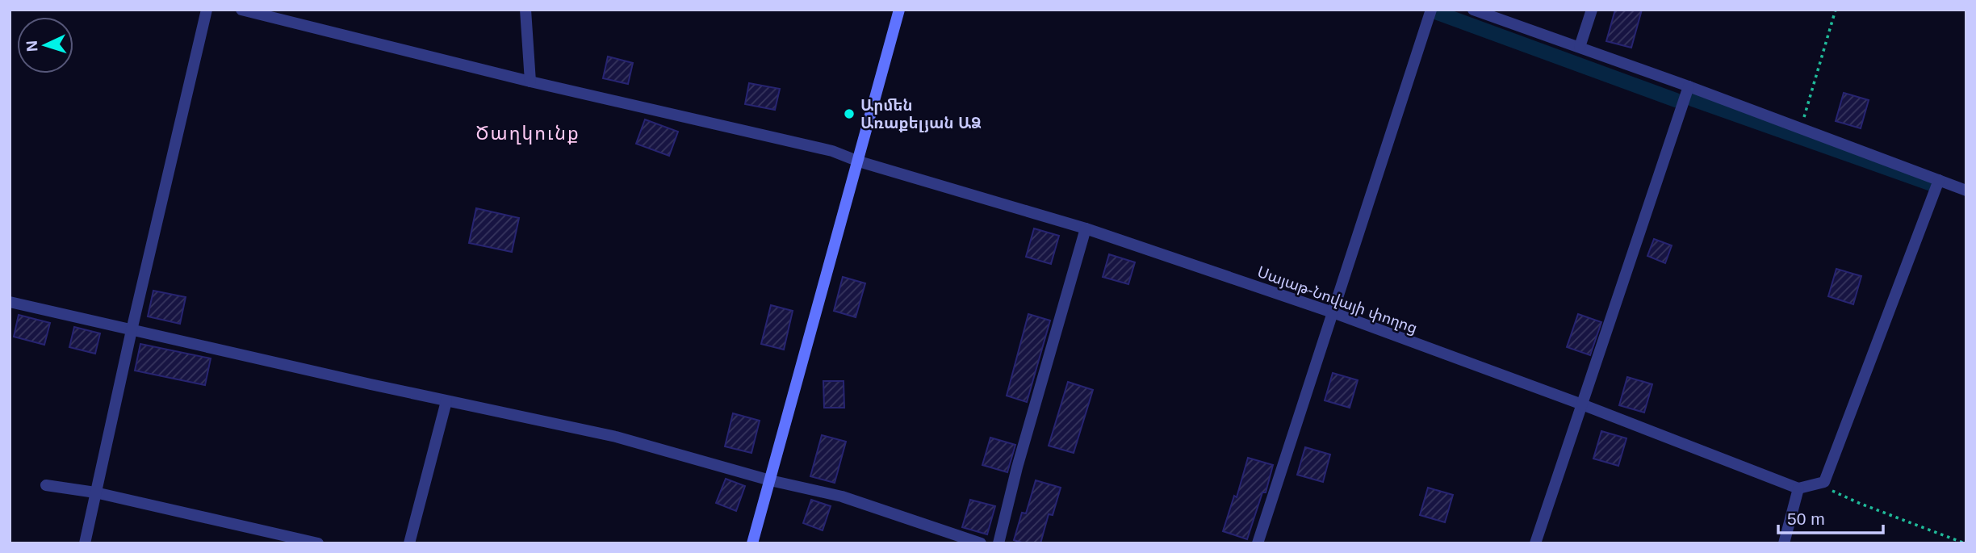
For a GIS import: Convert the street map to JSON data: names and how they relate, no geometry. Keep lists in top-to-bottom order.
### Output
{
  "streets": {
    "street": ["Սայաթ-Նովայի փողոց"]
  },
  "districts": ["Ծաղկունք"],
  "places": ["Արմեն Առաքելյան ԱՁ"],
  "scale_bar": "50 m",
  "north": "left"
}
